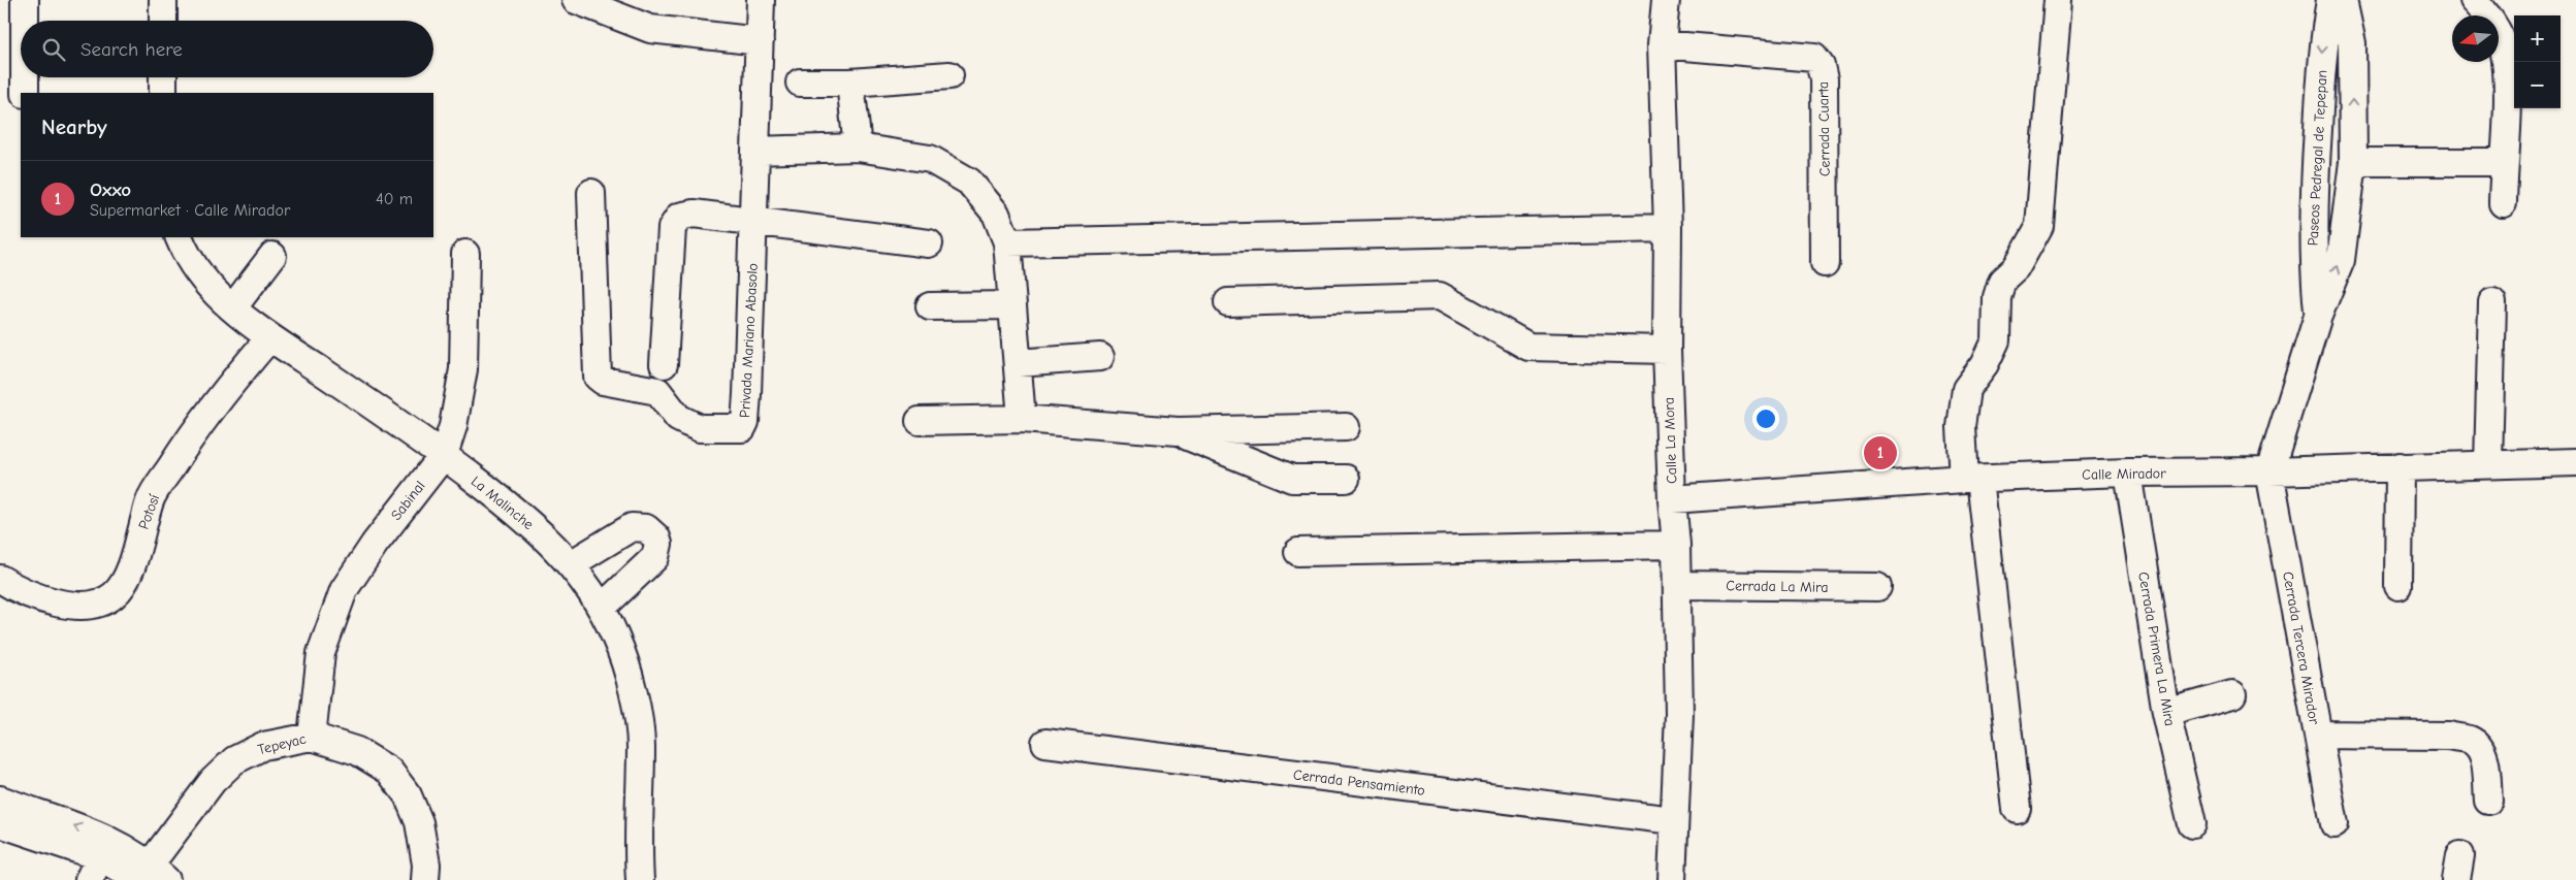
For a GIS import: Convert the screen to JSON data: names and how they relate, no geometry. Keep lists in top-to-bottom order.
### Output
{
  "streets": {
    "street": [
      "Cerrada Cuarta",
      "Paseos Pedregal de Tepepan",
      "Privada Mariano Abasolo",
      "Calle La Mora",
      "Calle Mirador",
      "Sabinal",
      "La Malinche",
      "Potosí",
      "Cerrada La Mira",
      "Cerrada Tercera Mirador",
      "Cerrada Primera La Mira",
      "Tepeyac",
      "Cerrada Pensamiento"
    ]
  },
  "crossings": [
    ["Cerrada Cuarta", "Calle La Mora"],
    ["Paseos Pedregal de Tepepan", "Calle Mirador"],
    ["Paseos Pedregal de Tepepan", "Cerrada Tercera Mirador"],
    ["Calle La Mora", "Calle Mirador"],
    ["Calle La Mora", "Cerrada La Mira"],
    ["Calle La Mora", "Cerrada Pensamiento"],
    ["Calle Mirador", "Cerrada Tercera Mirador"],
    ["Calle Mirador", "Cerrada Primera La Mira"],
    ["Sabinal", "La Malinche"],
    ["Sabinal", "Tepeyac"],
    ["La Malinche", "Potosí"]
  ],
  "north": "left",
  "page": {
    "map_buttons": ["+", "−"],
    "search": "Search here",
    "heading": "Nearby",
    "list": [
      {
        "mark": "1",
        "name": "Oxxo",
        "note": "Supermarket · Calle Mirador",
        "value": "40 m"
      }
    ],
    "pins": "1"
  }
}
